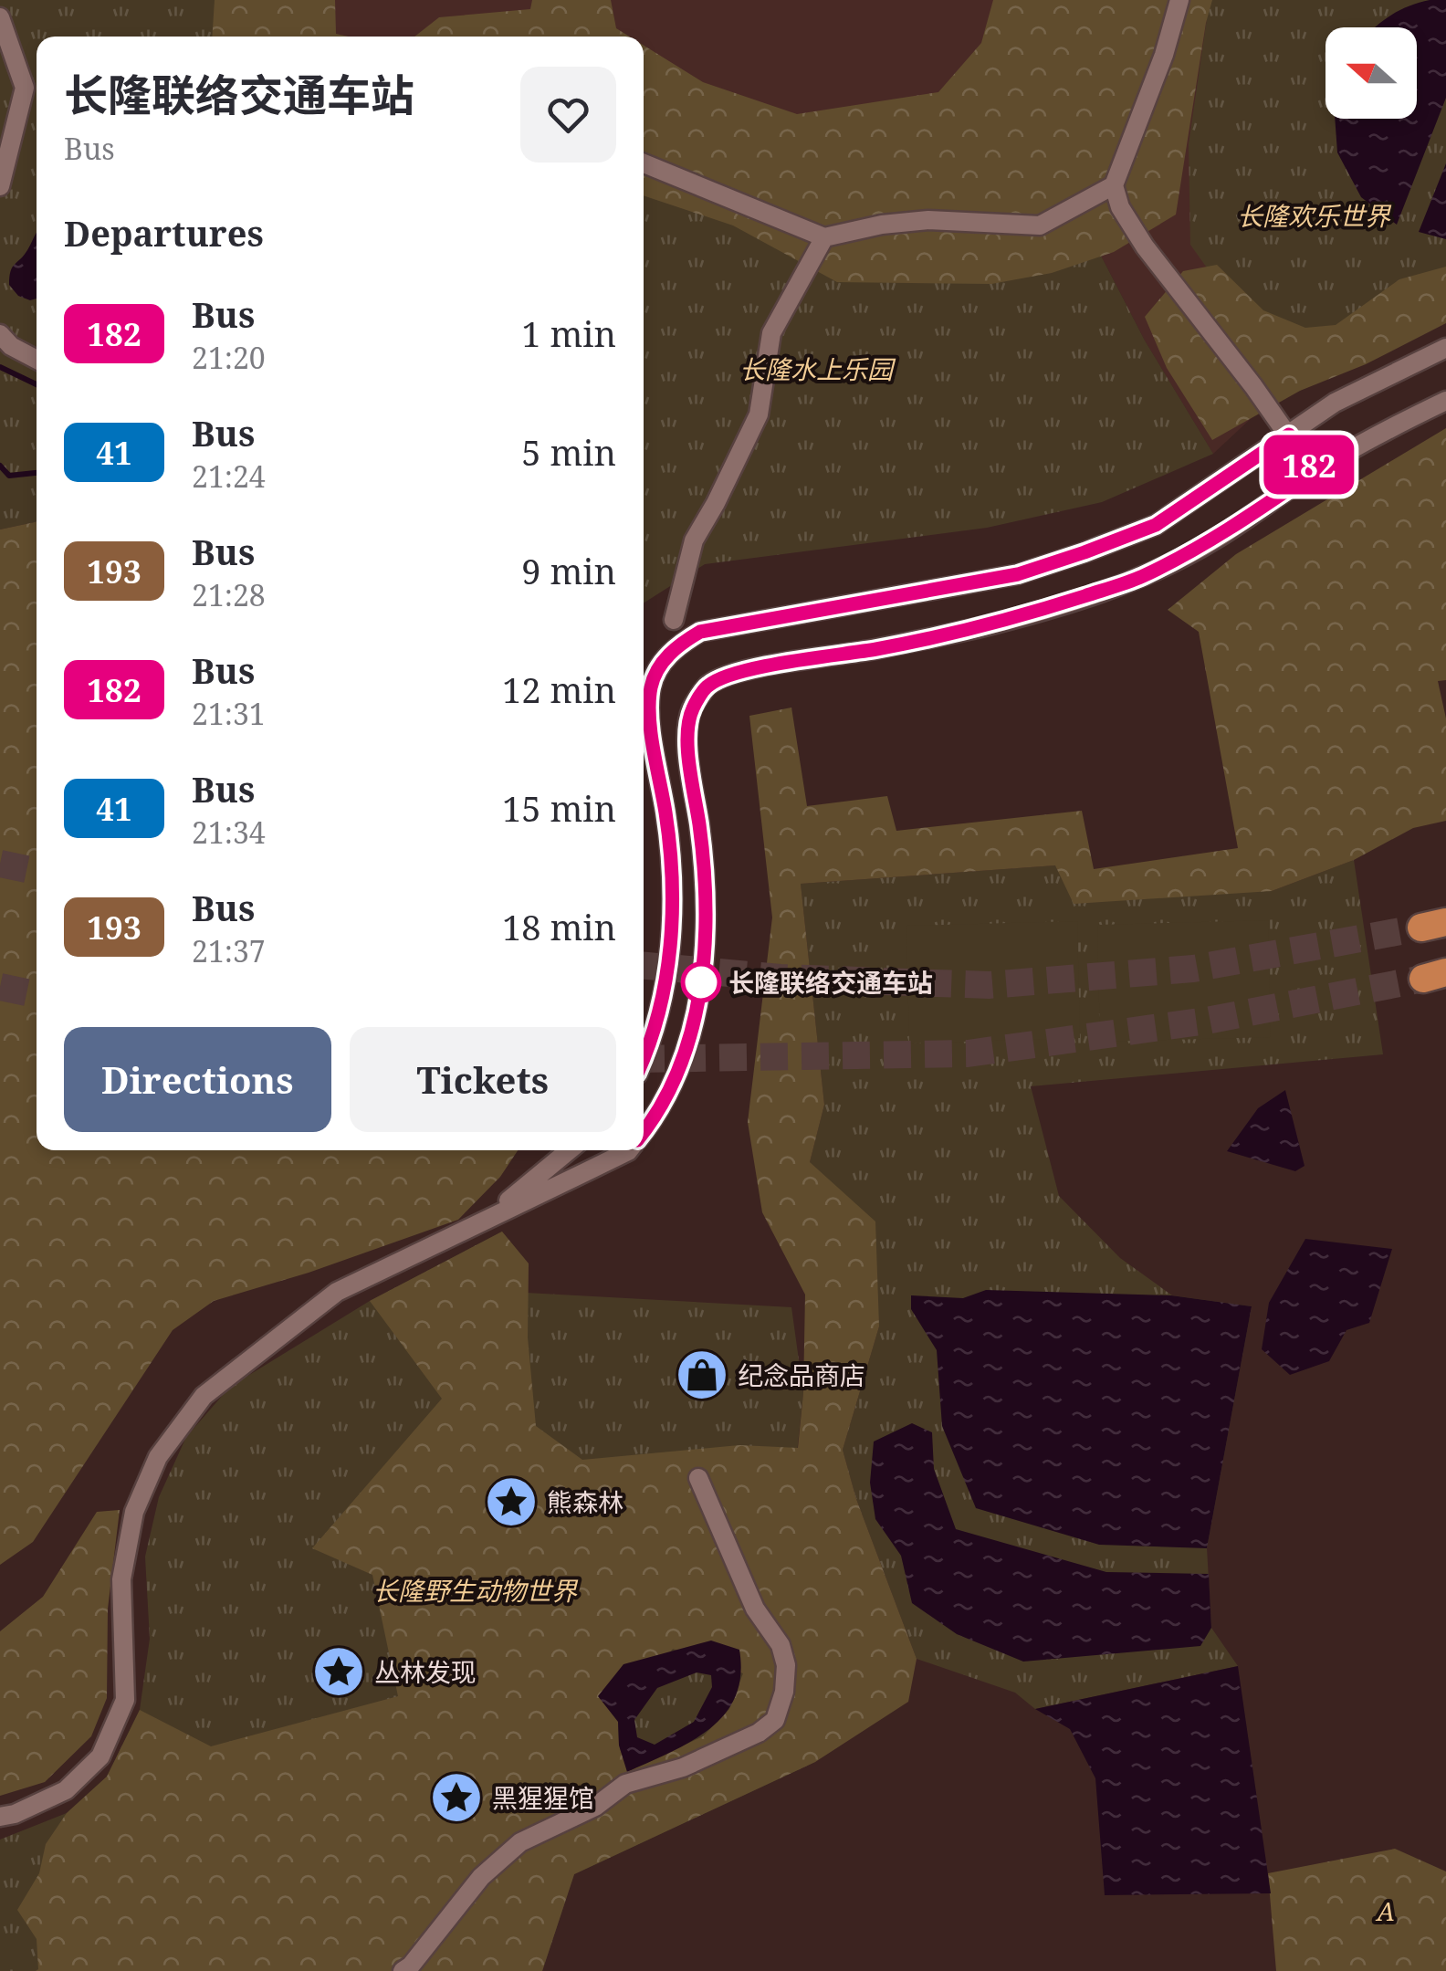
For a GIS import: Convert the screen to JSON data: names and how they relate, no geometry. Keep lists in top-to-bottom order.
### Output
{
  "parks": [
    "长隆欢乐世界",
    "长隆水上乐园",
    "长隆野生动物世界",
    "A"
  ],
  "places": {
    "other": ["长隆联络交通车站"],
    "shop": ["纪念品商店"],
    "place": ["熊森林", "丛林发现", "黑猩猩馆"]
  },
  "lines": ["bus line 182"],
  "north": "left",
  "page": {
    "on_map": "182",
    "heading": [
      ["长隆联络交通车站", "Bus"],
      "Departures"
    ],
    "list": [
      {
        "mark": "182",
        "name": "Bus",
        "note": "21:20",
        "value": "1 min"
      },
      {
        "mark": "41",
        "name": "Bus",
        "note": "21:24",
        "value": "5 min"
      },
      {
        "mark": "193",
        "name": "Bus",
        "note": "21:28",
        "value": "9 min"
      },
      {
        "mark": "182",
        "name": "Bus",
        "note": "21:31",
        "value": "12 min"
      },
      {
        "mark": "41",
        "name": "Bus",
        "note": "21:34",
        "value": "15 min"
      },
      {
        "mark": "193",
        "name": "Bus",
        "note": "21:37",
        "value": "18 min"
      }
    ],
    "buttons": ["Directions", "Tickets"]
  }
}
